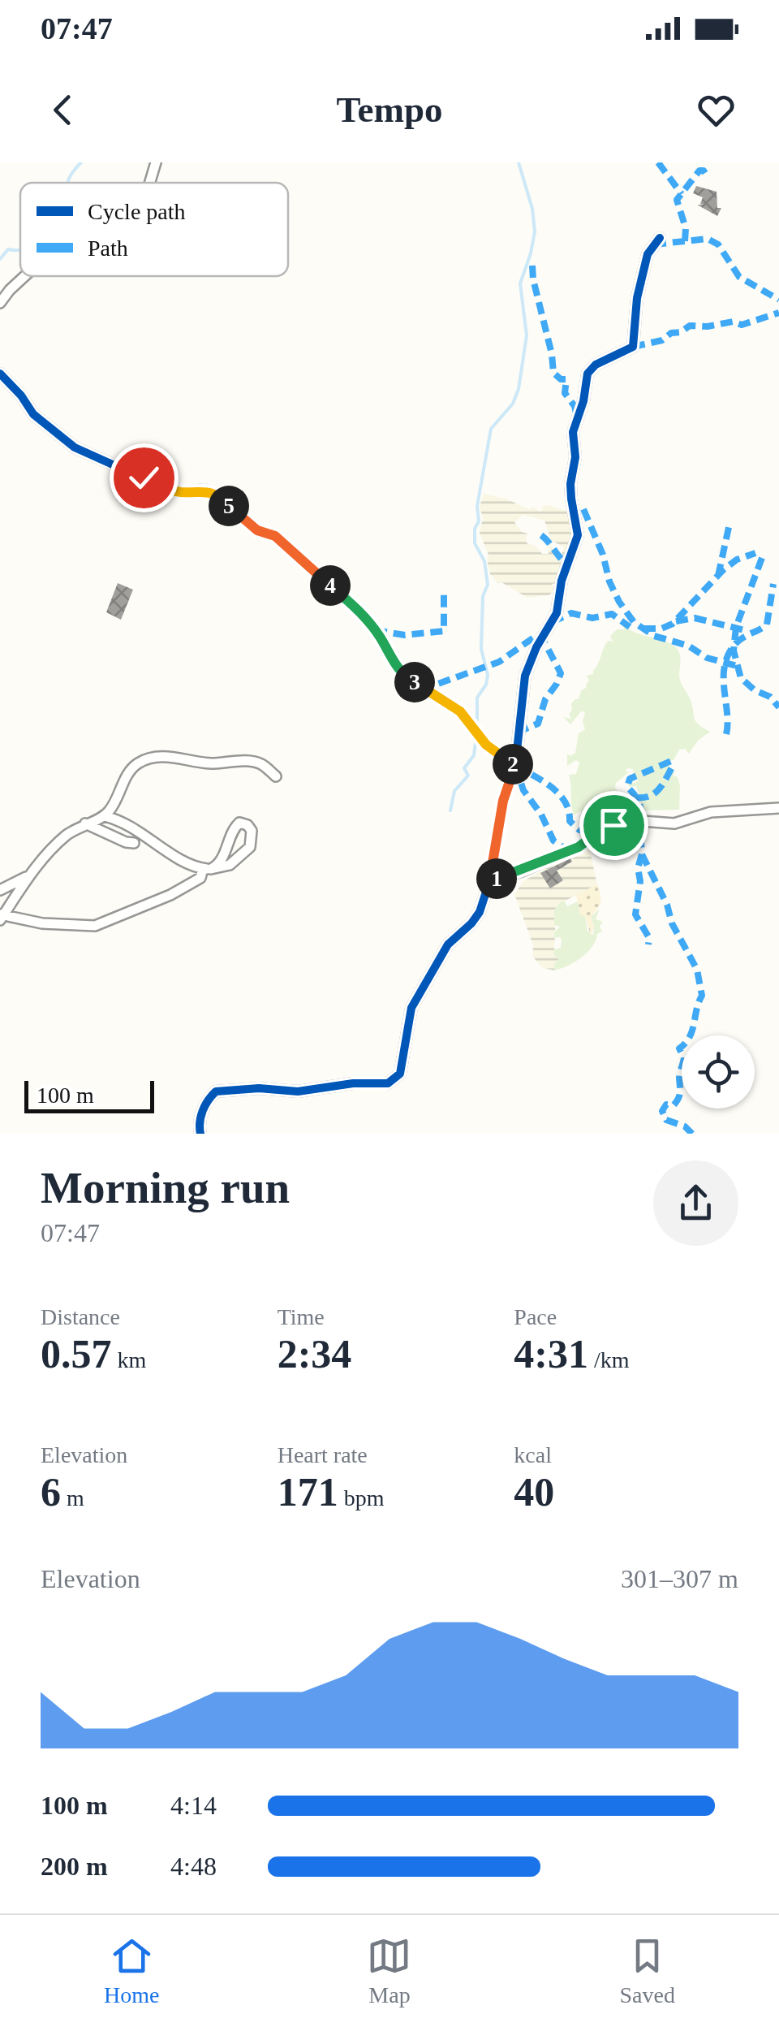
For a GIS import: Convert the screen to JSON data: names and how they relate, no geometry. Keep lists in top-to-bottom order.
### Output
{
  "legend": ["Cycle path", "Path"],
  "scale_bar": "100 m",
  "page": {
    "status": "07:47",
    "header": "Tempo",
    "pins": [
      "5",
      "4",
      "3",
      "2",
      "1"
    ],
    "scale": "100 m",
    "heading": ["Morning run", "07:47"],
    "stats": [
      ["Distance", "0.57 km"],
      ["Time", "2:34"],
      ["Pace", "4:31 /km"],
      ["Elevation", "6 m"],
      ["Heart rate", "171 bpm"],
      ["kcal", "40"]
    ],
    "chart": ["Elevation", "301–307 m"],
    "list": [
      {
        "name": "100 m",
        "note": "4:14"
      },
      {
        "name": "200 m",
        "note": "4:48"
      }
    ],
    "tabs": ["Home", "Map", "Saved"]
  }
}
